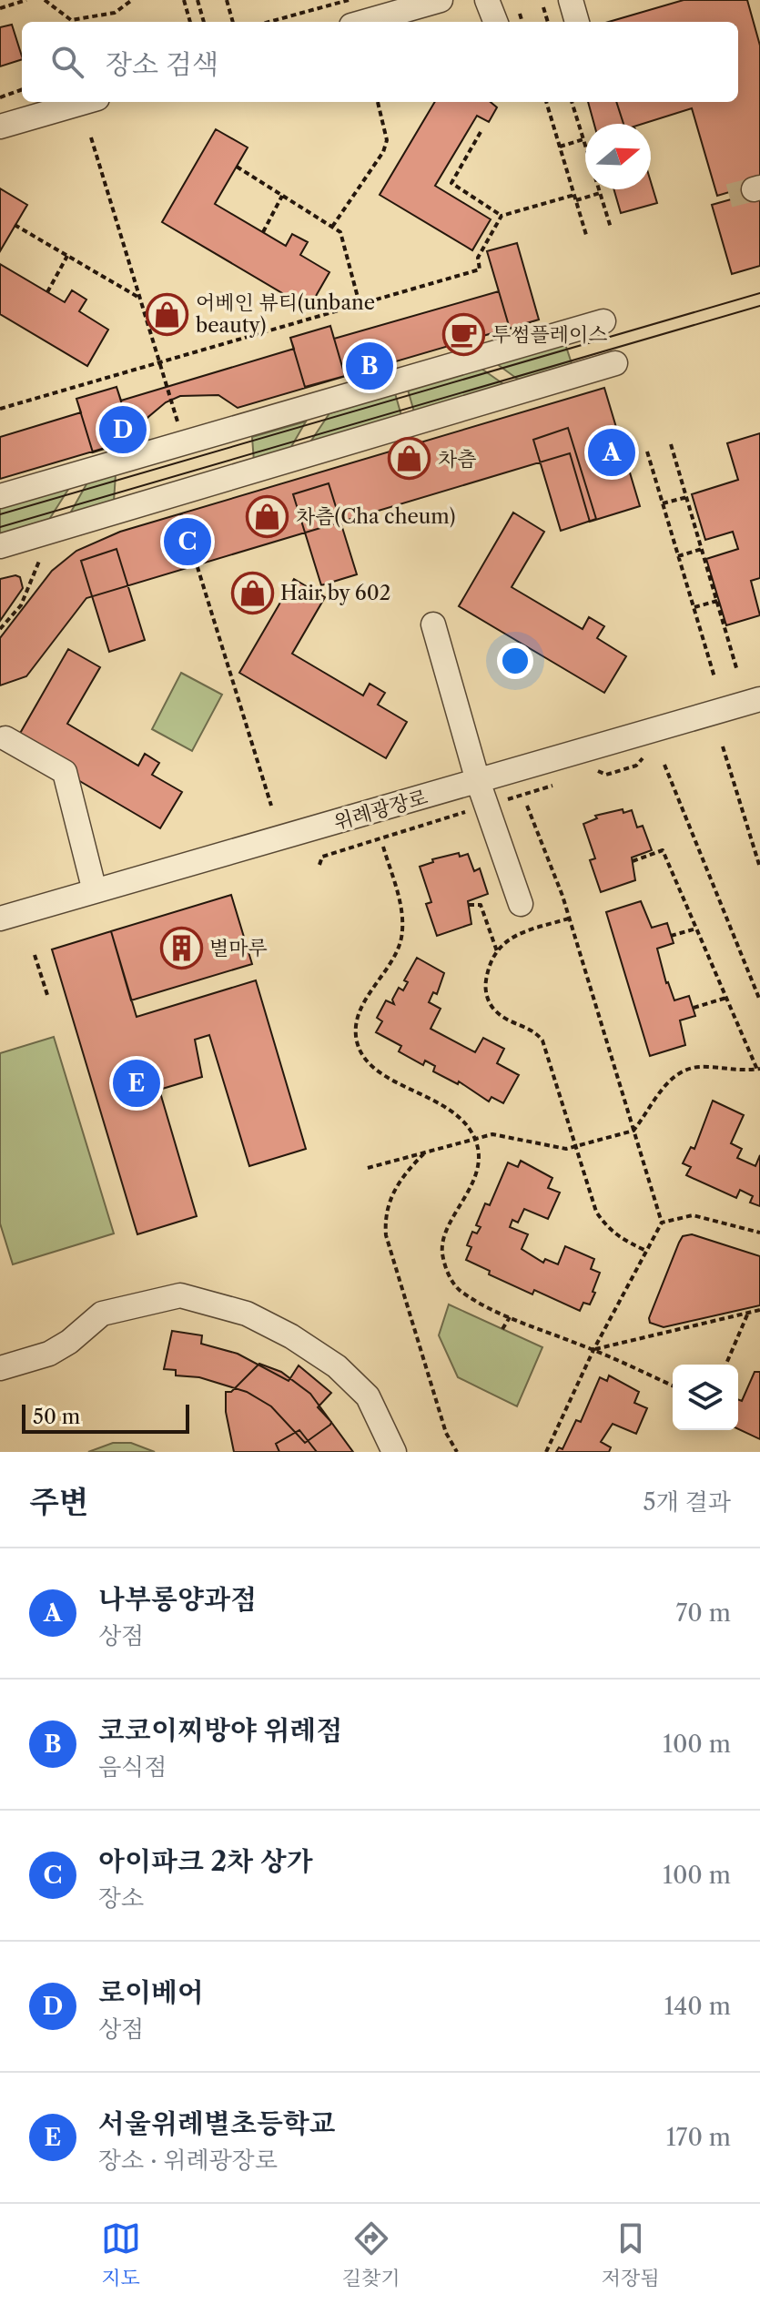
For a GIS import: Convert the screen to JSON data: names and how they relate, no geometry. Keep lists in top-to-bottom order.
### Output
{
  "streets": {
    "street": ["위례광장로"]
  },
  "places": {
    "shop": [
      "어베인 뷰티(unbane beauty)",
      "차츰",
      "차츰(Cha cheum)",
      "Hair by 602"
    ],
    "cafe": ["투썸플레이스"],
    "building": ["별마루"]
  },
  "scale_bar": "50 m",
  "north": "right",
  "page": {
    "search": "장소 검색",
    "pins": [
      "B",
      "D",
      "A",
      "C",
      "E"
    ],
    "scale": "50 m",
    "heading": ["주변", "5개 결과"],
    "list": [
      {
        "mark": "A",
        "name": "나부롱양과점",
        "note": "상점",
        "value": "70 m"
      },
      {
        "mark": "B",
        "name": "코코이찌방야 위례점",
        "note": "음식점",
        "value": "100 m"
      },
      {
        "mark": "C",
        "name": "아이파크 2차 상가",
        "note": "장소",
        "value": "100 m"
      },
      {
        "mark": "D",
        "name": "로이베어",
        "note": "상점",
        "value": "140 m"
      },
      {
        "mark": "E",
        "name": "서울위례별초등학교",
        "note": "장소 · 위례광장로",
        "value": "170 m"
      }
    ],
    "nav": ["지도", "길찾기", "저장됨"]
  }
}
